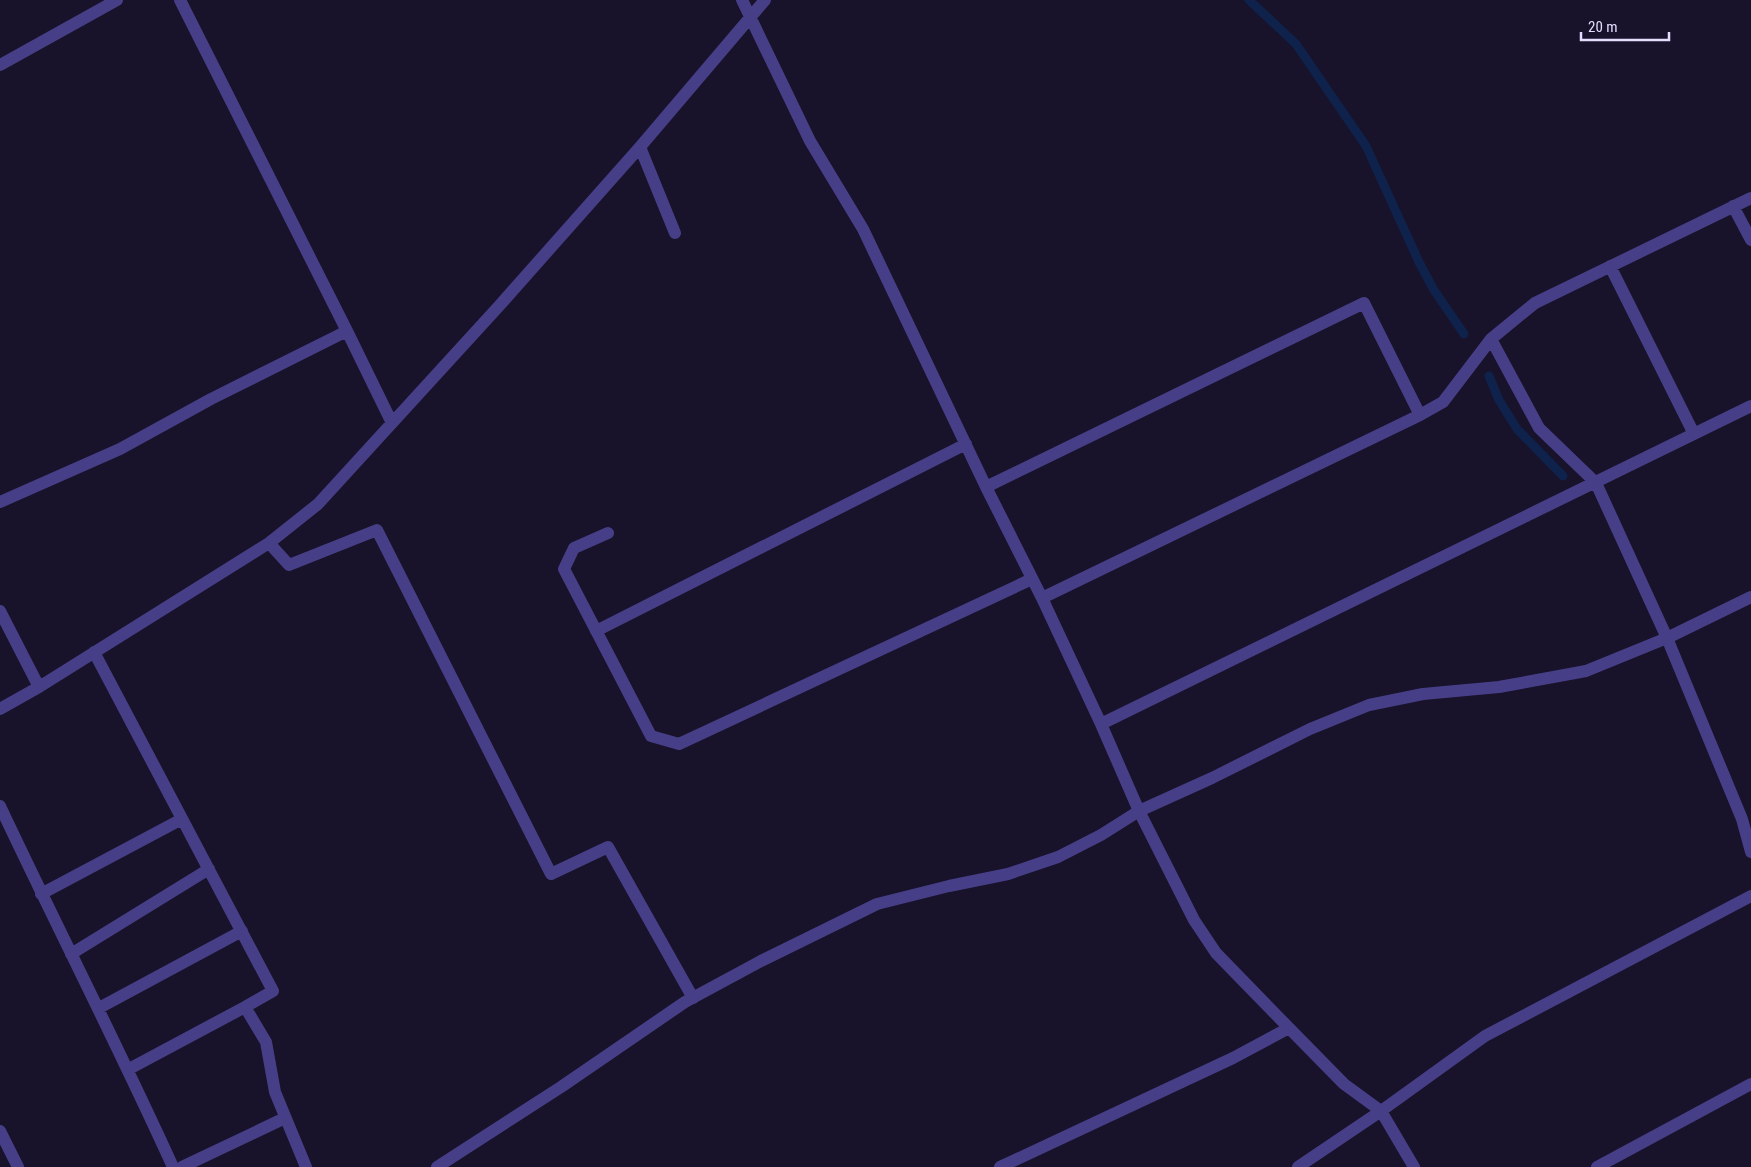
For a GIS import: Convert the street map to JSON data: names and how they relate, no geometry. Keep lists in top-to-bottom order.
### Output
{
  "scale_bar": "20 m"
}
